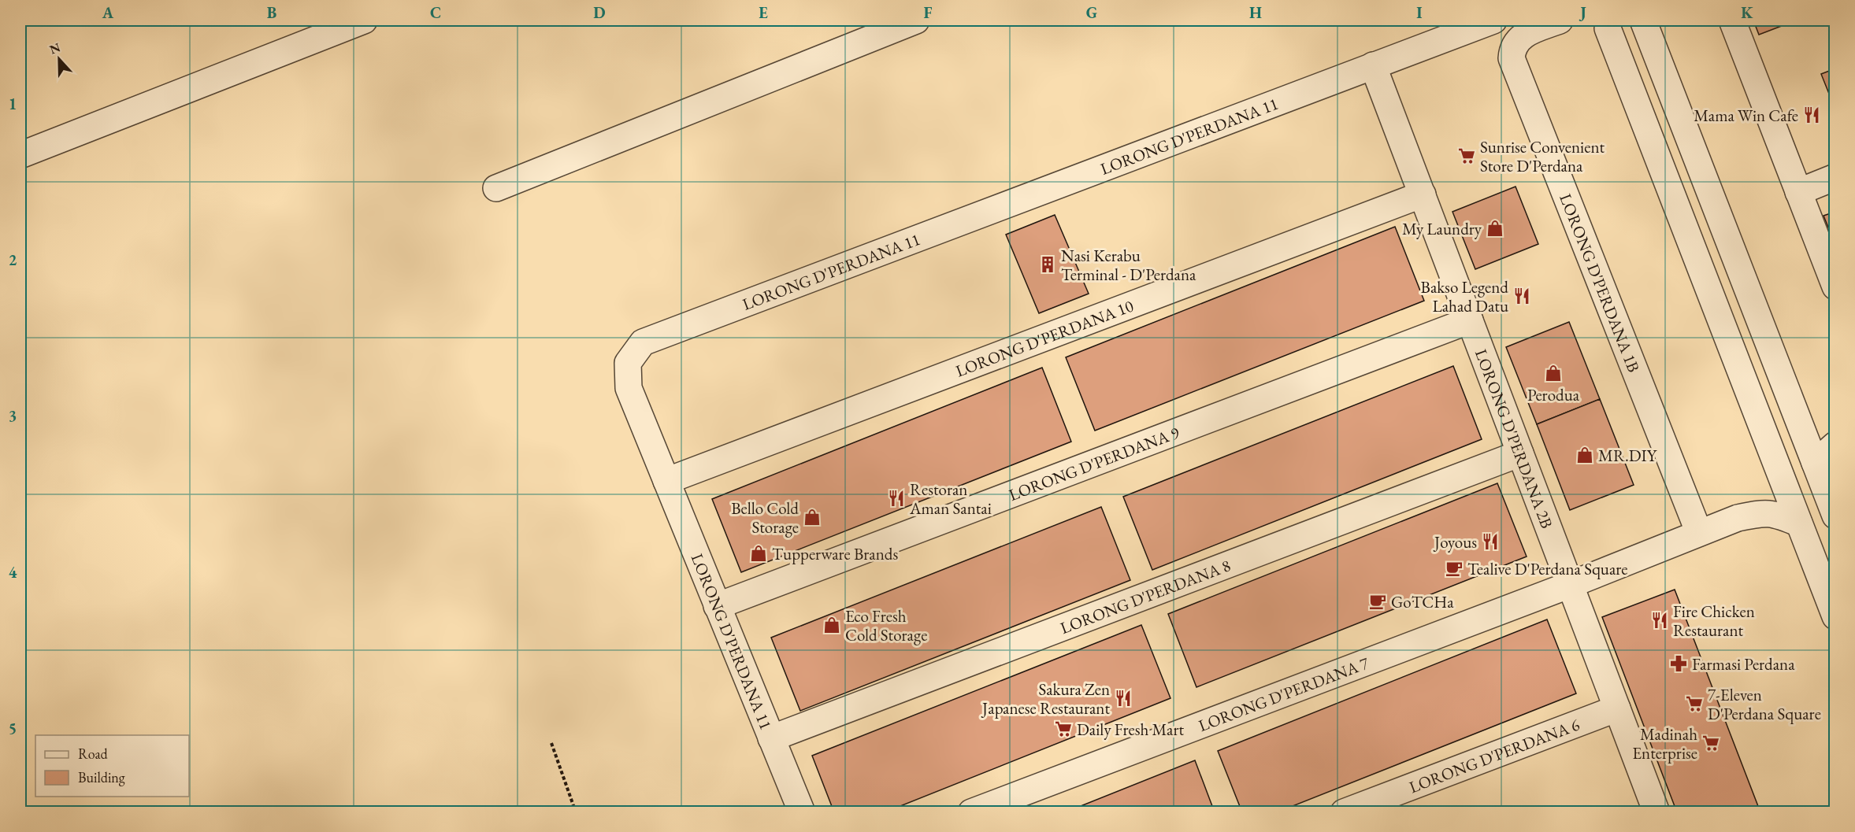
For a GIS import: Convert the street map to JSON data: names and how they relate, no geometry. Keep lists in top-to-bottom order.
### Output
{
  "streets": {
    "street": [
      "LORONG D'PERDANA 11",
      "LORONG D'PERDANA 1B",
      "LORONG D'PERDANA 10",
      "LORONG D'PERDANA 2B",
      "LORONG D'PERDANA 9",
      "LORONG D'PERDANA 8",
      "LORONG D'PERDANA 7",
      "LORONG D'PERDANA 6"
    ]
  },
  "crossings": [
    ["LORONG D'PERDANA 11", "LORONG D'PERDANA 10"],
    ["LORONG D'PERDANA 11", "LORONG D'PERDANA 2B"],
    ["LORONG D'PERDANA 11", "LORONG D'PERDANA 9"],
    ["LORONG D'PERDANA 11", "LORONG D'PERDANA 8"],
    ["LORONG D'PERDANA 1B", "LORONG D'PERDANA 7"],
    ["LORONG D'PERDANA 10", "LORONG D'PERDANA 2B"],
    ["LORONG D'PERDANA 2B", "LORONG D'PERDANA 9"],
    ["LORONG D'PERDANA 2B", "LORONG D'PERDANA 8"],
    ["LORONG D'PERDANA 2B", "LORONG D'PERDANA 7"],
    ["LORONG D'PERDANA 2B", "LORONG D'PERDANA 6"]
  ],
  "places": {
    "restaurant": [
      "Mama Win Cafe",
      "Bakso Legend Lahad Datu",
      "Restoran Aman Santai",
      "Joyous",
      "Fire Chicken Restaurant",
      "Sakura Zen Japanese Restaurant"
    ],
    "supermarket": [
      "Sunrise Convenient Store D'Perdana",
      "7-Eleven D'Perdana Square",
      "Daily Fresh Mart",
      "Madinah Enterprise"
    ],
    "shop": [
      "My Laundry",
      "Perodua",
      "MR.DIY",
      "Bello Cold Storage",
      "Tupperware Brands",
      "Eco Fresh Cold Storage"
    ],
    "building": ["Nasi Kerabu Terminal - D'Perdana"],
    "cafe": ["Tealive D'Perdana Square", "GoTCHa"],
    "pharmacy": ["Farmasi Perdana"]
  },
  "legend": ["Road", "Building"],
  "north": "top",
  "grid": {
    "columns": [
      "A",
      "B",
      "C",
      "D",
      "E",
      "F",
      "G",
      "H",
      "I",
      "J",
      "K"
    ],
    "rows": [
      "1",
      "2",
      "3",
      "4",
      "5"
    ]
  }
}
